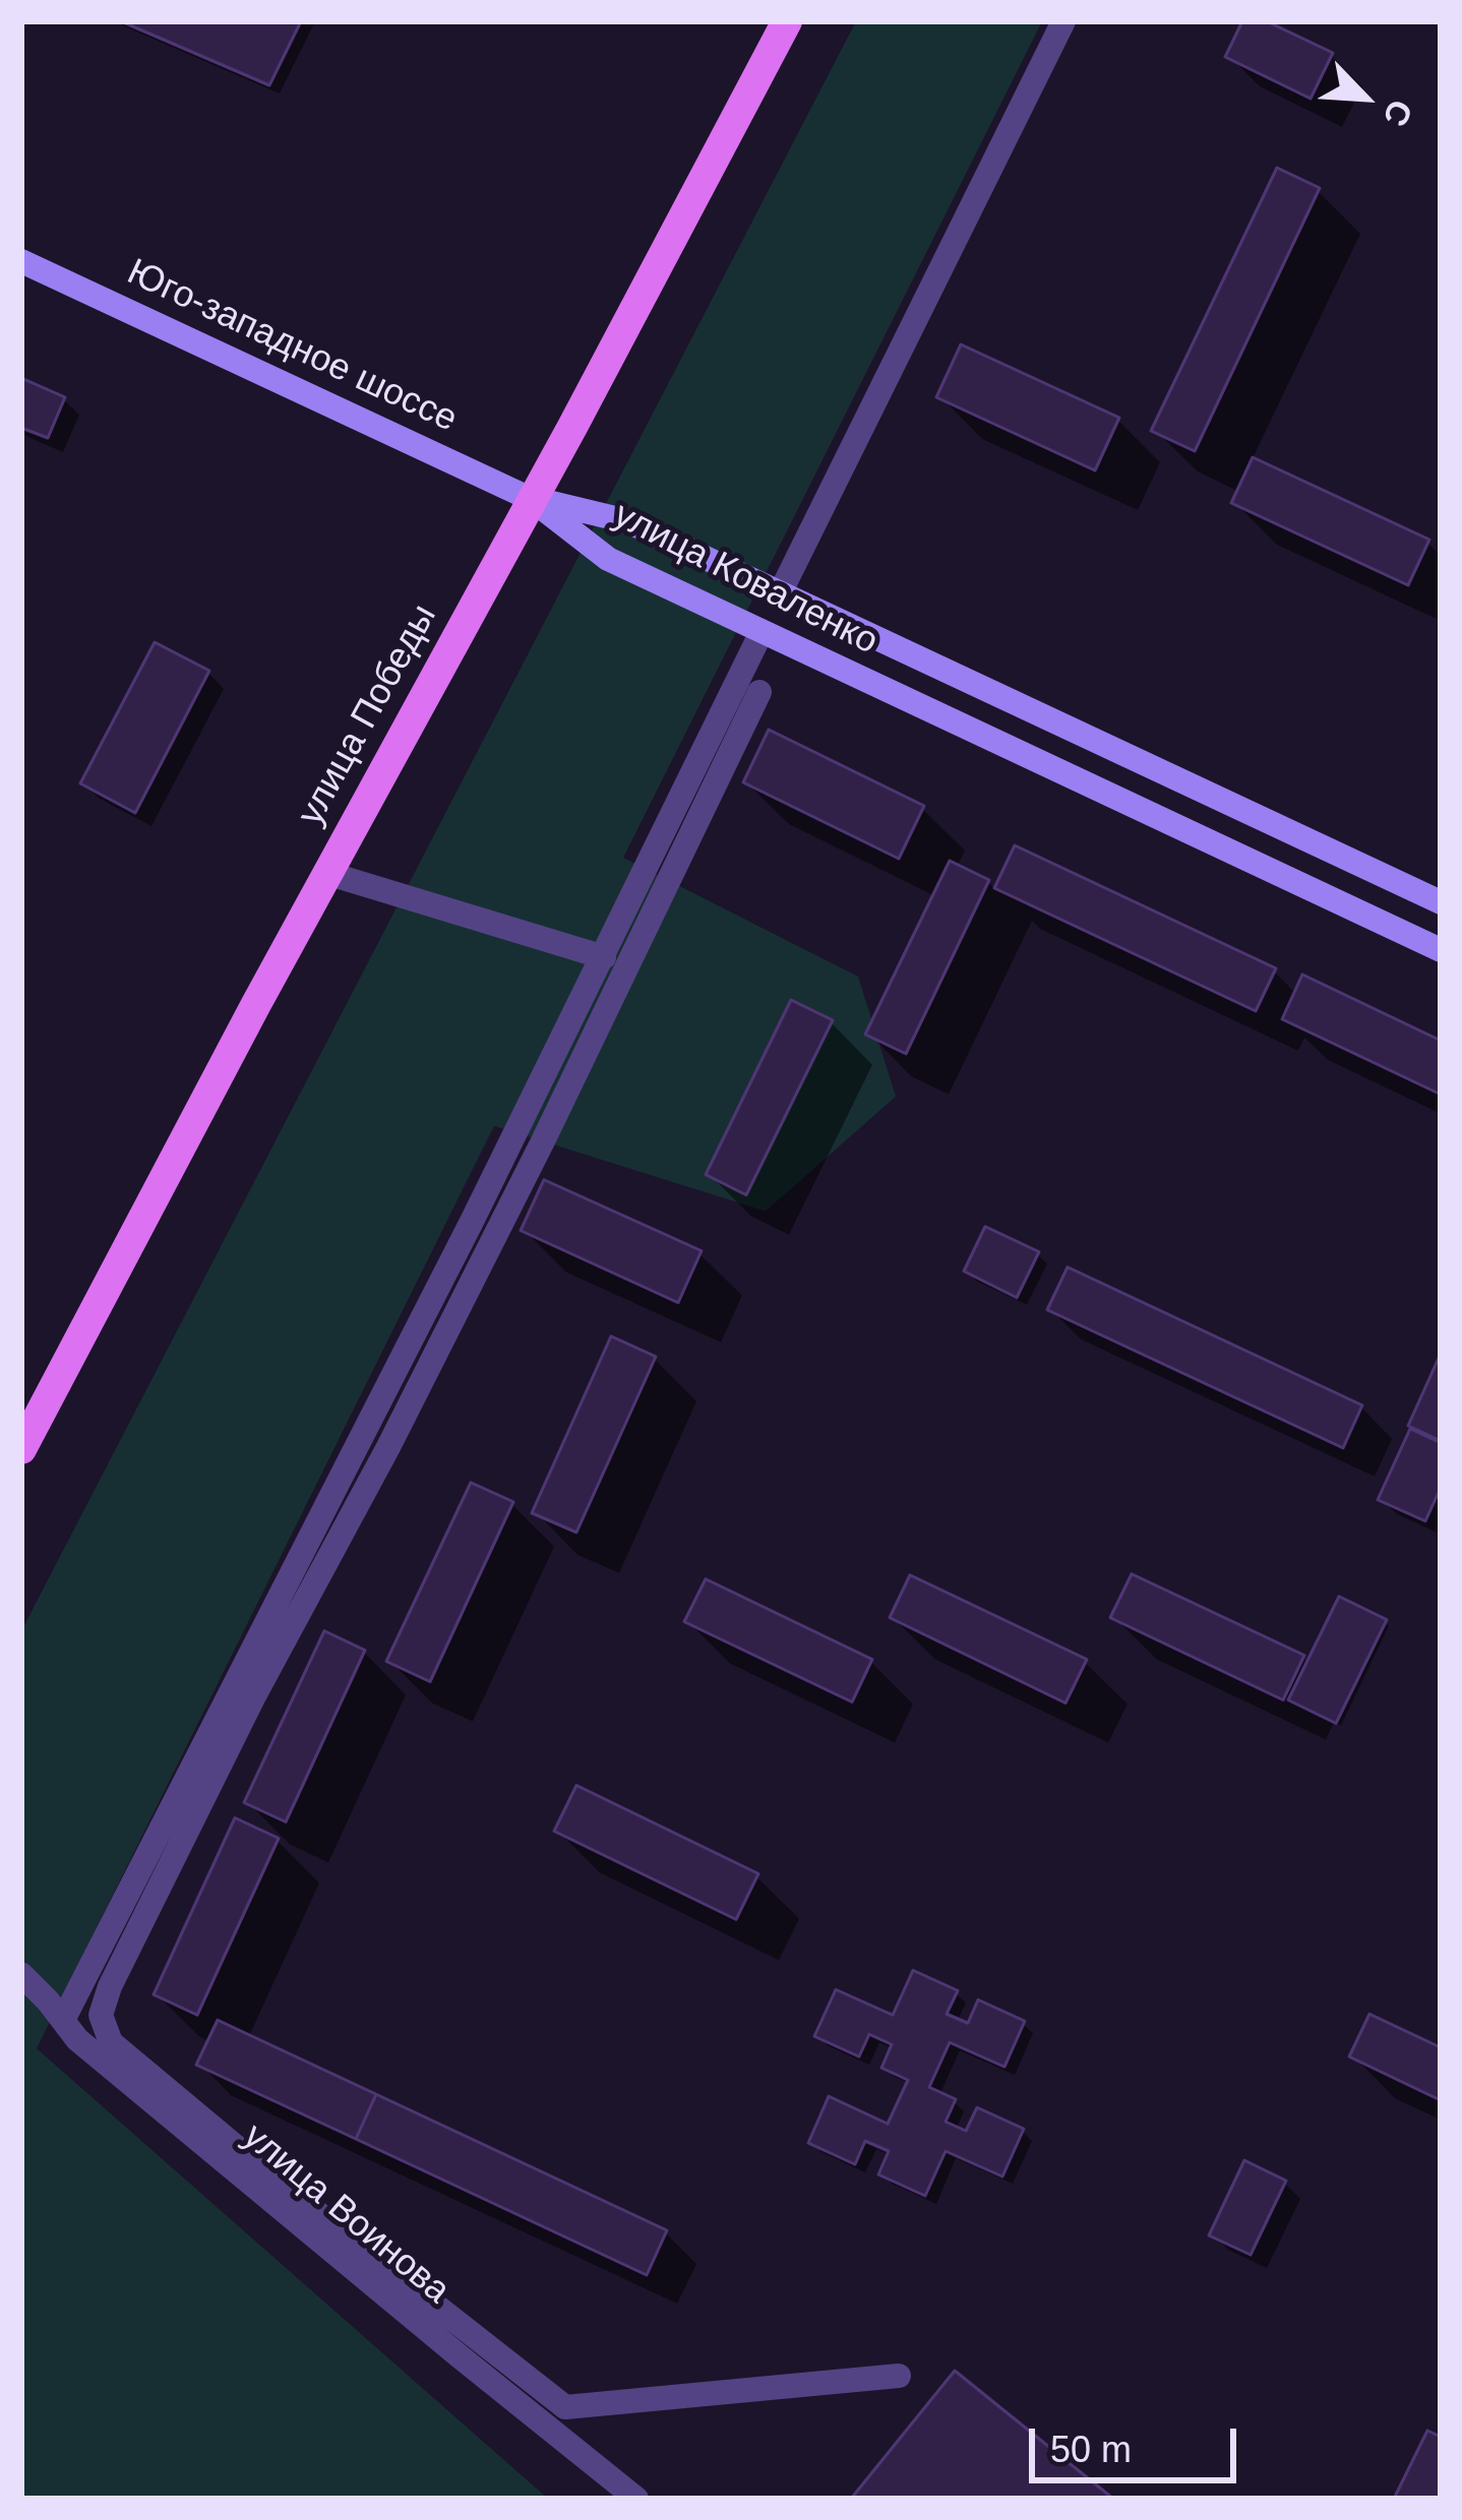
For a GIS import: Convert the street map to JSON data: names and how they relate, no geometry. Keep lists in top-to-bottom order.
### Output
{
  "streets": {
    "main road": ["Юго-западное шоссе", "улица Коваленко", "улица Победы"],
    "street": ["улица Воинова"]
  },
  "crossings": [
    ["Юго-западное шоссе", "улица Коваленко"],
    ["Юго-западное шоссе", "улица Победы"],
    ["улица Коваленко", "улица Победы"]
  ],
  "scale_bar": "50 m",
  "north": "bottom right"
}
